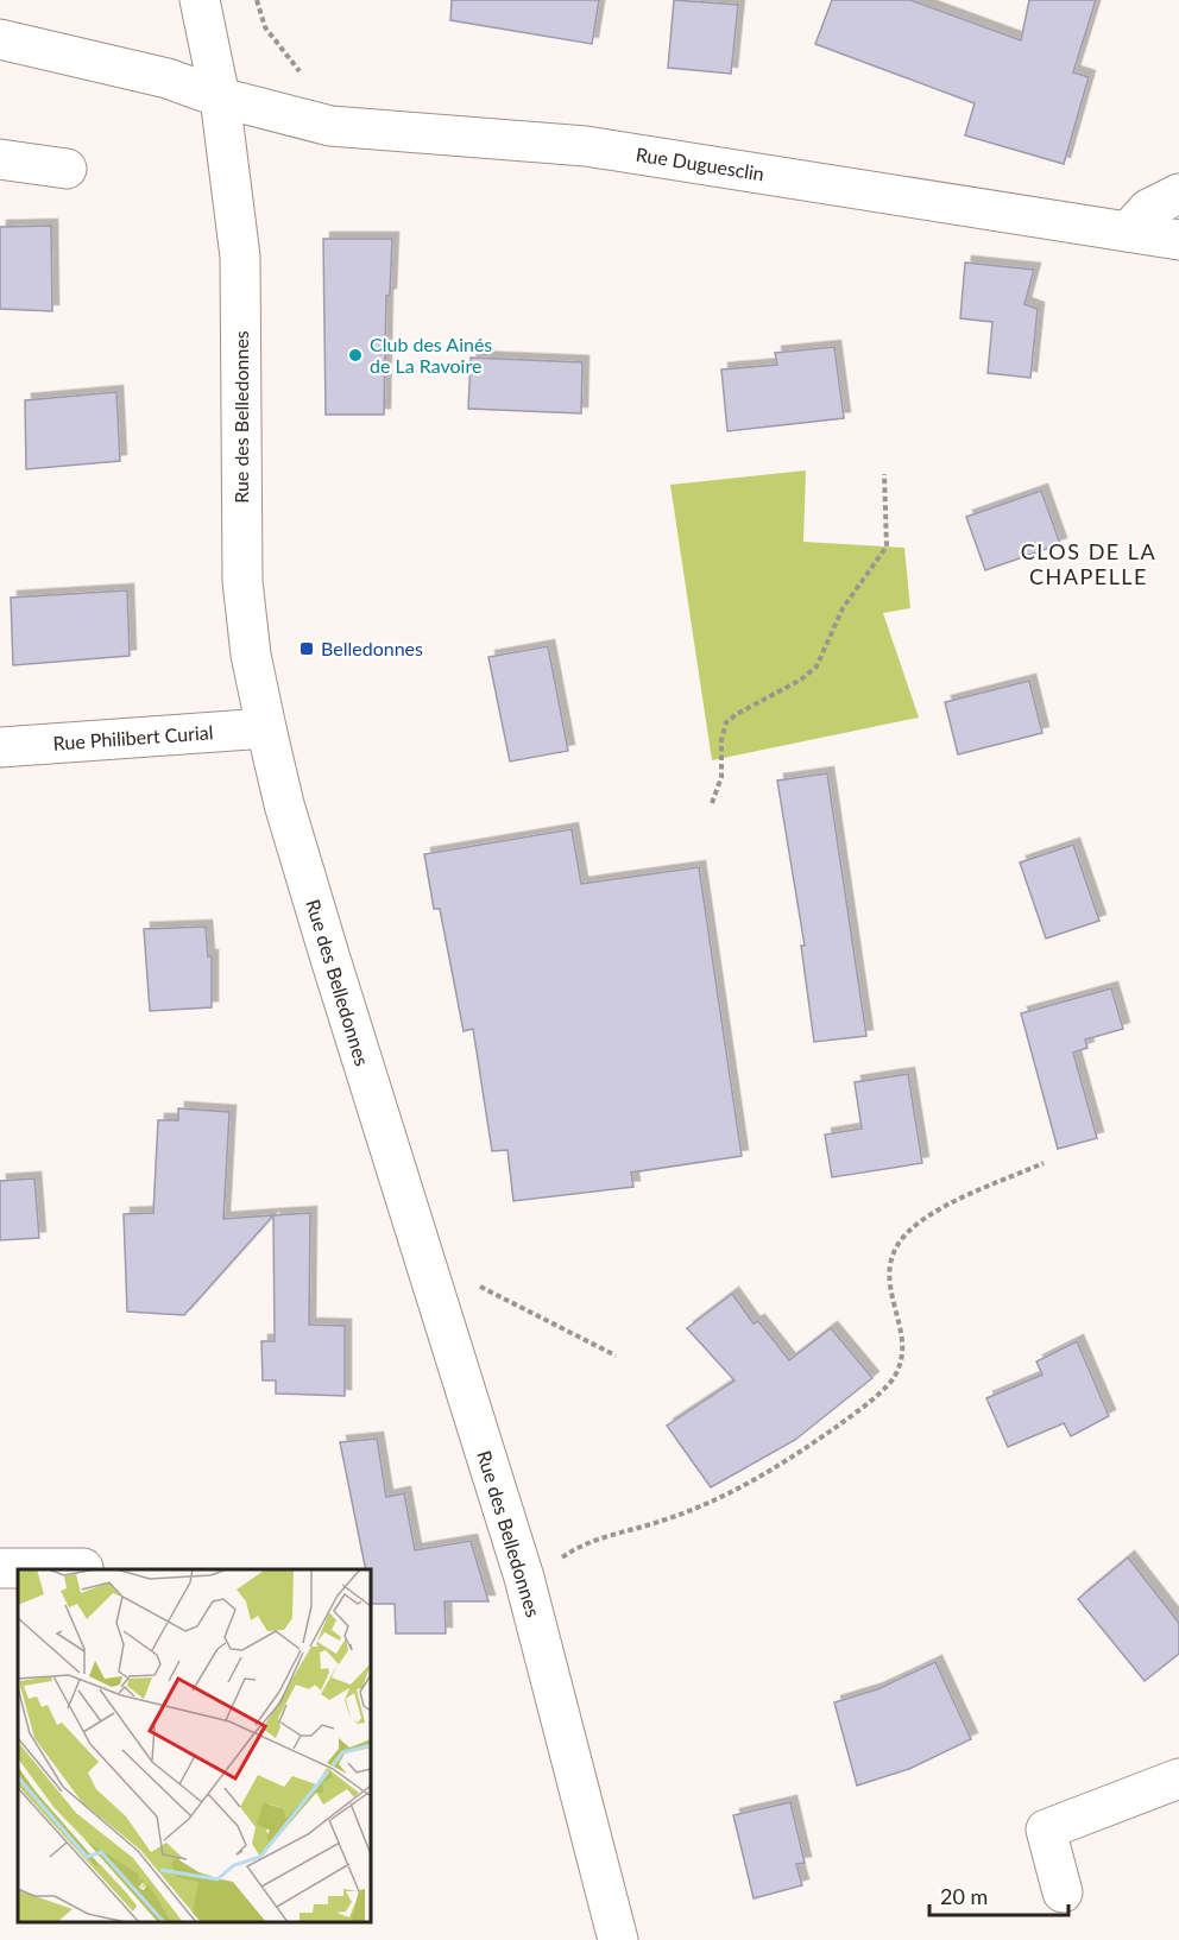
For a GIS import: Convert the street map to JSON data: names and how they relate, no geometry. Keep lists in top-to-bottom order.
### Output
{
  "streets": {
    "main road": ["Rue Duguesclin", "Rue des Belledonnes", "Rue Philibert Curial"]
  },
  "crossings": [
    ["Rue Duguesclin", "Rue des Belledonnes"],
    ["Rue des Belledonnes", "Rue Philibert Curial"]
  ],
  "districts": ["CLOS DE LA CHAPELLE"],
  "places": {
    "other": ["Club des Ainés de La Ravoire"],
    "transit": ["Belledonnes"]
  },
  "scale_bar": "20 m"
}
